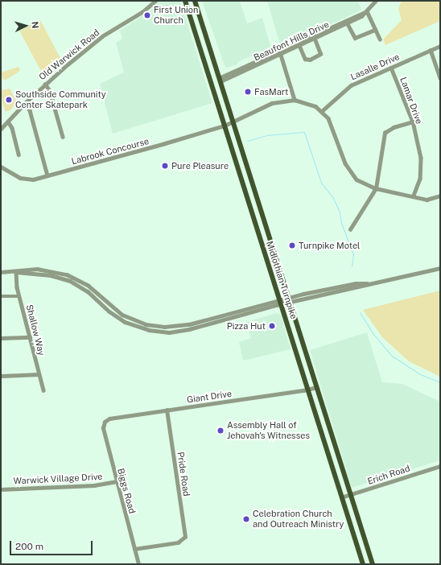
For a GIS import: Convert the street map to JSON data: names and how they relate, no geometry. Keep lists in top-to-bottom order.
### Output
{
  "streets": {
    "main road": ["Midlothian Turnpike"],
    "street": [
      "Beaufont Hills Drive",
      "Old Warwick Road",
      "Lasalle Drive",
      "Lamar Drive",
      "Labrook Concourse",
      "Shallow Way",
      "Giant Drive",
      "Pride Road",
      "Erich Road",
      "Warwick Village Drive",
      "Biggs Road"
    ]
  },
  "crossings": [
    ["Beaufont Hills Drive", "Midlothian Turnpike"],
    ["Lasalle Drive", "Lamar Drive"],
    ["Labrook Concourse", "Midlothian Turnpike"],
    ["Midlothian Turnpike", "Giant Drive"],
    ["Midlothian Turnpike", "Erich Road"],
    ["Giant Drive", "Pride Road"],
    ["Giant Drive", "Biggs Road"],
    ["Pride Road", "Biggs Road"],
    ["Warwick Village Drive", "Biggs Road"]
  ],
  "places": [
    "First Union Church",
    "FasMart",
    "Southside Community Center Skatepark",
    "Pure Pleasure",
    "Turnpike Motel",
    "Pizza Hut",
    "Assembly Hall of Jehovah's Witnesses",
    "Celebration Church and Outreach Ministry"
  ],
  "scale_bar": "200 m",
  "north": "right"
}
